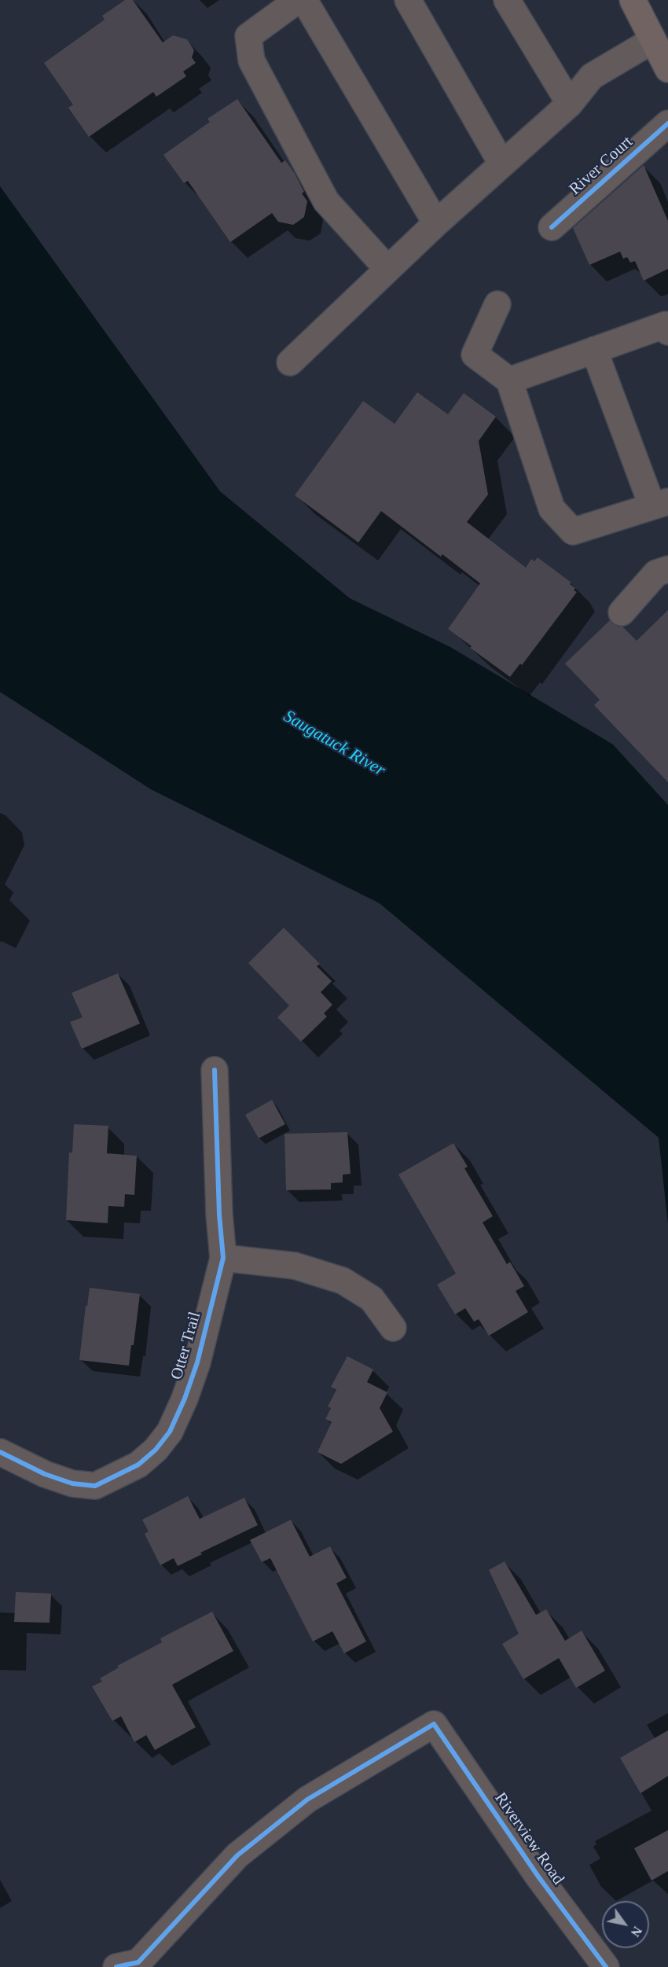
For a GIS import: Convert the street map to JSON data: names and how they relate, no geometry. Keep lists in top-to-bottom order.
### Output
{
  "streets": {
    "street": ["River Court", "Otter Trail", "Riverview Road"]
  },
  "water": ["Saugatuck River"],
  "north": "bottom right"
}
